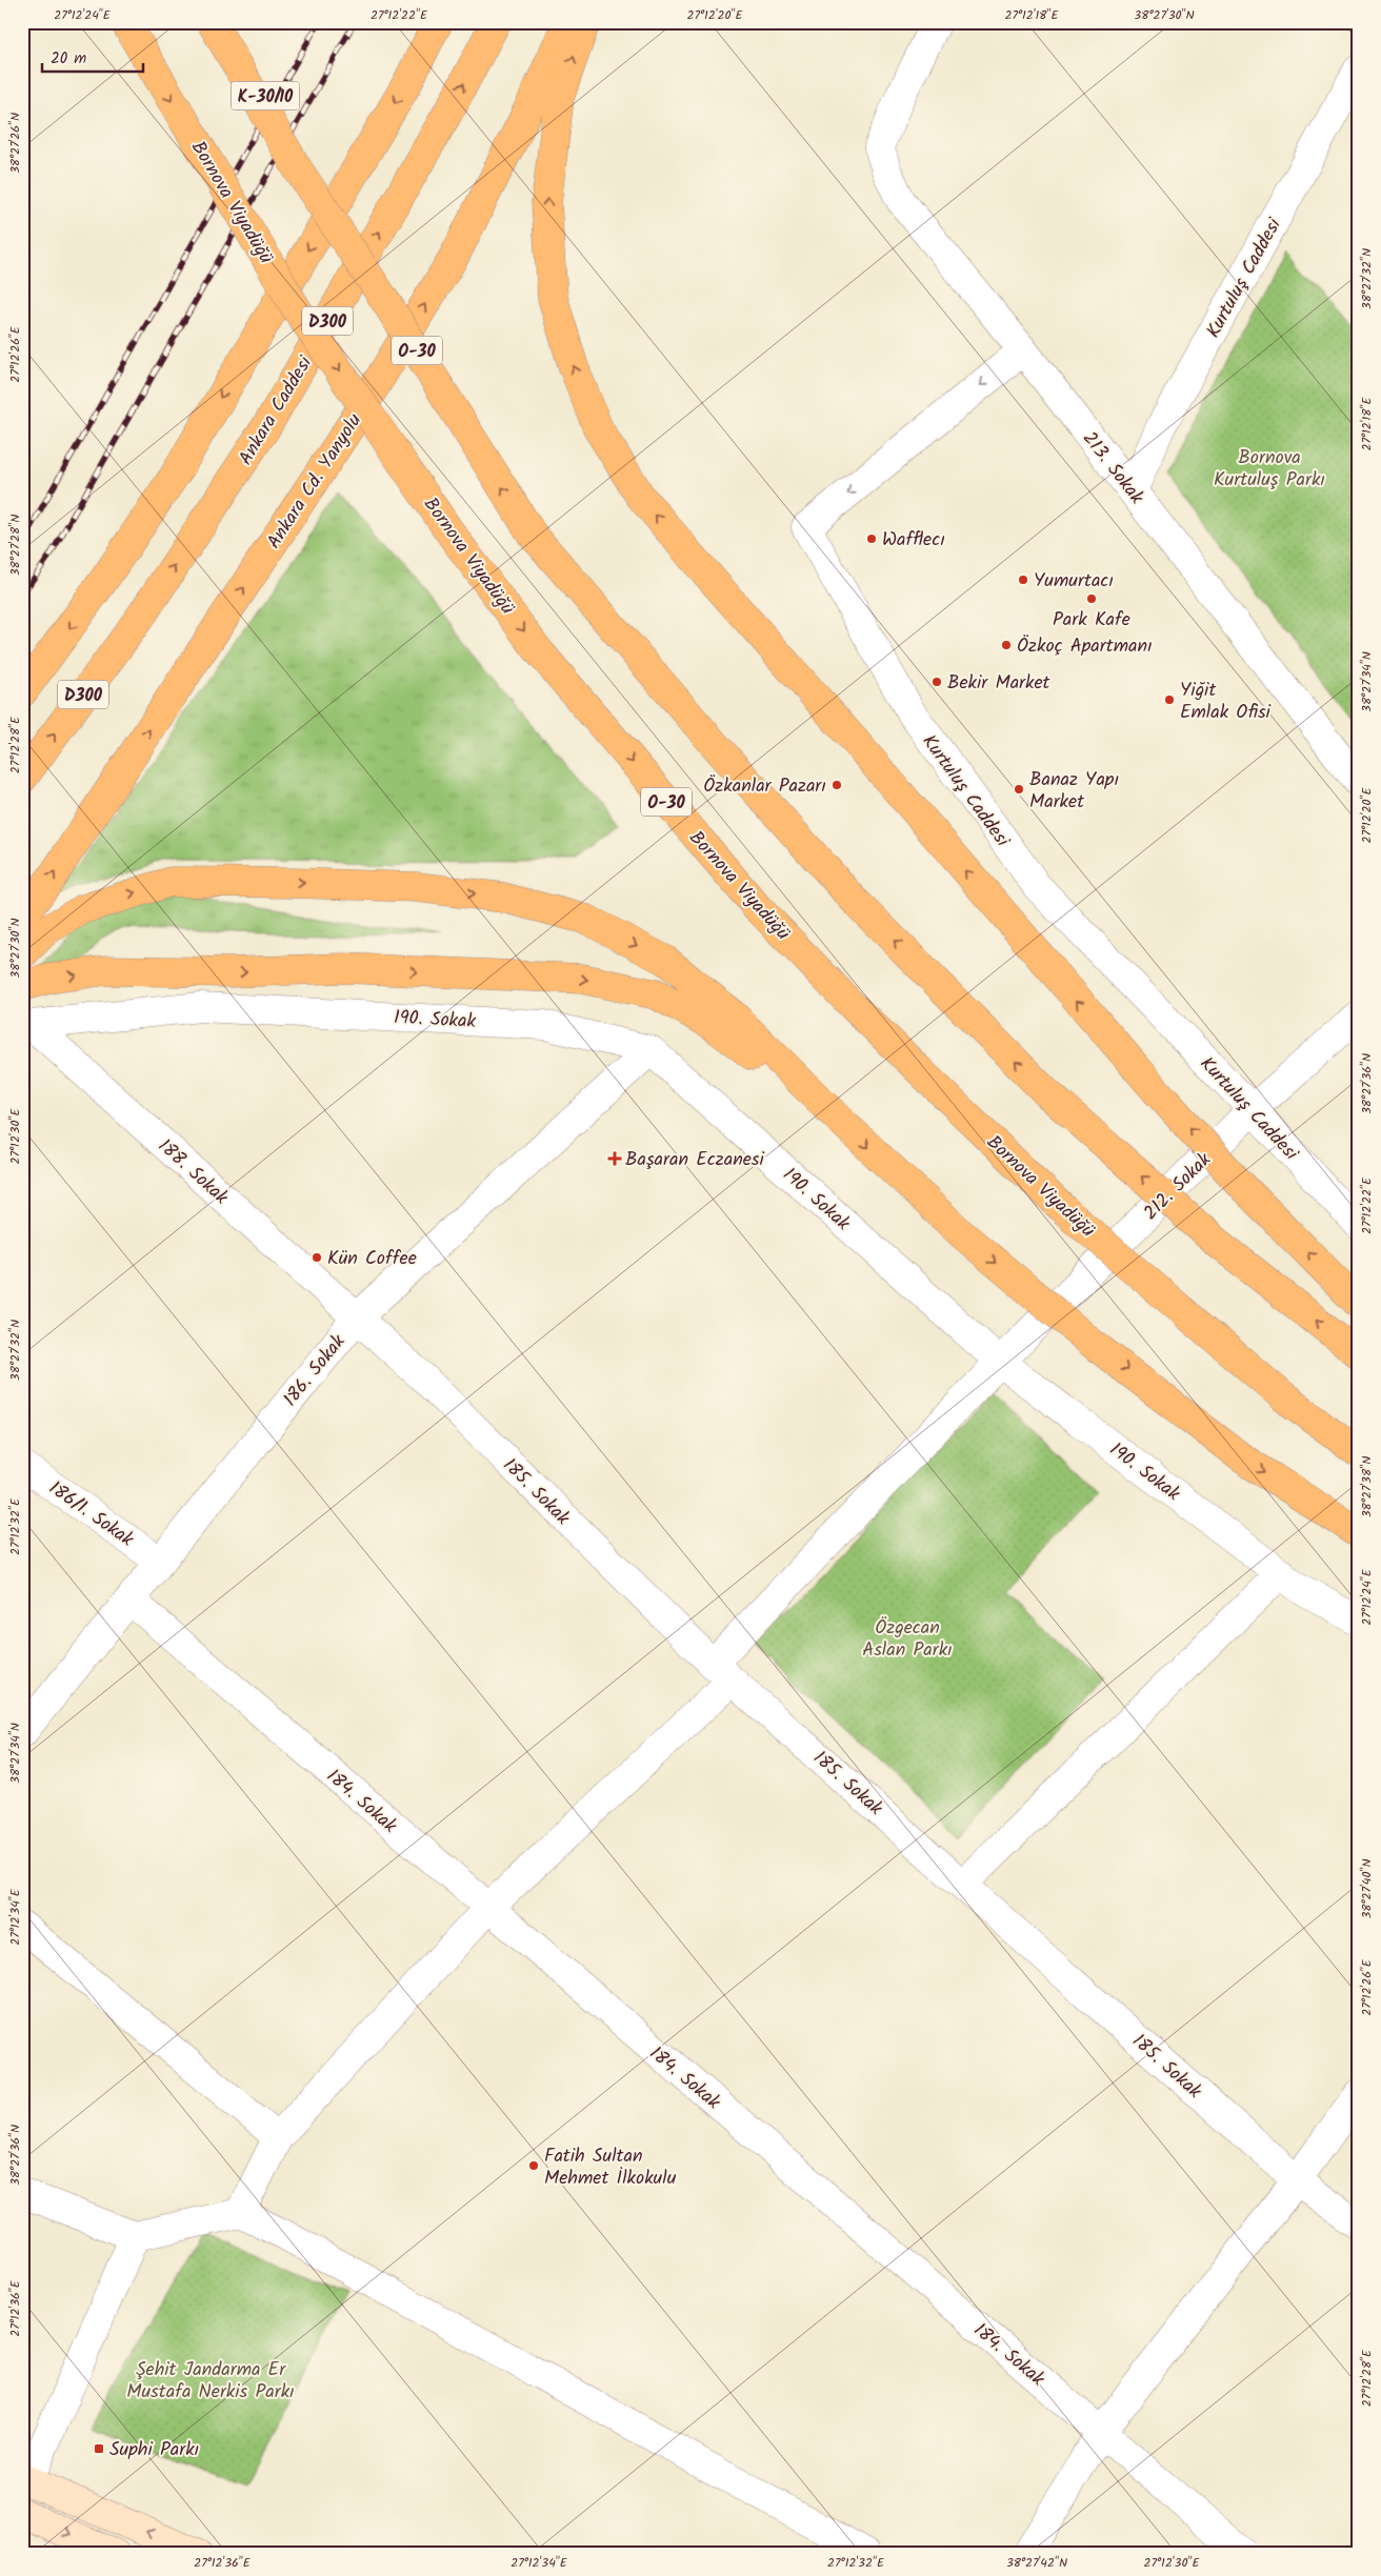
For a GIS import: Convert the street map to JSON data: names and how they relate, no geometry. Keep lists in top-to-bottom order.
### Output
{
  "streets": {
    "main road": [
      "K-30/10",
      "Bornova Viyadüğü",
      "D300",
      "O-30",
      "Ankara Caddesi",
      "Ankara Cd. Yanyolu"
    ],
    "street": [
      "Kurtuluş Caddesi",
      "213. Sokak",
      "190. Sokak",
      "188. Sokak",
      "212. Sokak",
      "186. Sokak",
      "185. Sokak",
      "186/1. Sokak",
      "184. Sokak"
    ]
  },
  "crossings": [
    ["K-30/10", "O-30"],
    ["Kurtuluş Caddesi", "213. Sokak"],
    ["Kurtuluş Caddesi", "212. Sokak"],
    ["190. Sokak", "188. Sokak"],
    ["190. Sokak", "212. Sokak"],
    ["190. Sokak", "186. Sokak"],
    ["188. Sokak", "186. Sokak"],
    ["188. Sokak", "185. Sokak"],
    ["212. Sokak", "185. Sokak"],
    ["212. Sokak", "184. Sokak"],
    ["186. Sokak", "185. Sokak"],
    ["186. Sokak", "186/1. Sokak"],
    ["186. Sokak", "184. Sokak"]
  ],
  "parks": ["Bornova Kurtuluş Parkı", "Özgecan Aslan Parkı", "Şehit Jandarma Er Mustafa Nerkis Parkı"],
  "places": {
    "other": [
      "Wafflecı",
      "Yumurtacı",
      "Park Kafe",
      "Özkoç Apartmanı",
      "Bekir Market",
      "Yiğit Emlak Ofisi",
      "Özkanlar Pazarı",
      "Banaz Yapı Market",
      "Kün Coffee",
      "Fatih Sultan Mehmet İlkokulu"
    ],
    "health": ["Başaran Eczanesi"],
    "transit": ["Suphi Parkı"]
  },
  "scale_bar": "20 m",
  "coordinates": [
    "27°12'24\"E",
    "27°12'22\"E",
    "27°12'20\"E",
    "27°12'18\"E",
    "38°27'30\"N",
    "38°27'26\"N",
    "38°27'32\"N",
    "27°12'26\"E",
    "38°27'28\"N",
    "38°27'34\"N",
    "27°12'28\"E",
    "38°27'36\"N",
    "27°12'30\"E",
    "38°27'38\"N",
    "27°12'32\"E",
    "38°27'40\"N",
    "27°12'34\"E",
    "27°12'36\"E",
    "38°27'42\"N"
  ]
}
